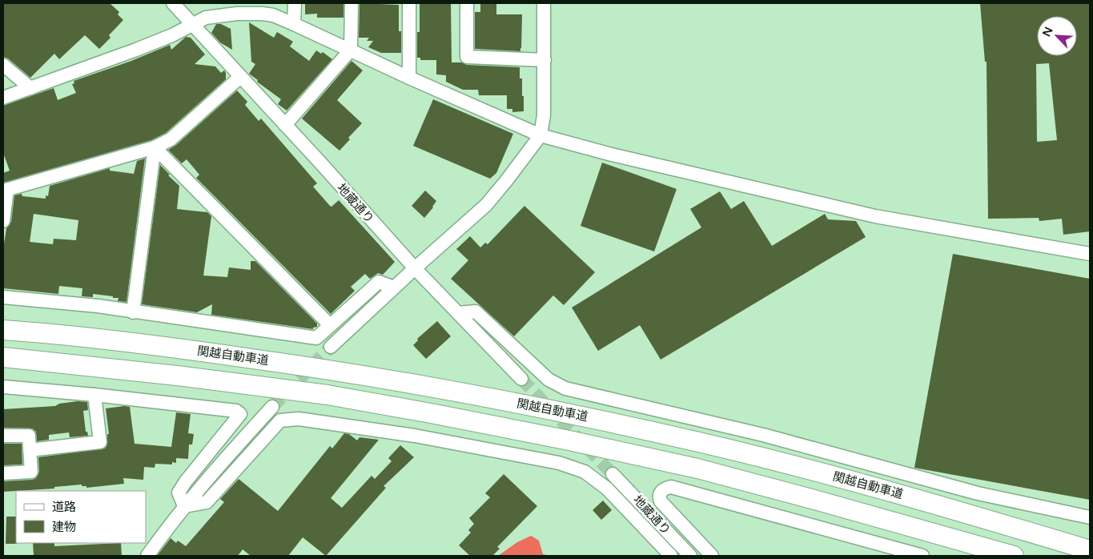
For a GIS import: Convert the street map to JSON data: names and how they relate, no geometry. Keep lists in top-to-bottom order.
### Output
{
  "streets": {
    "highway": ["関越自動車道"],
    "street": ["地蔵通り"]
  },
  "legend": ["道路", "建物"],
  "north": "top left"
}
